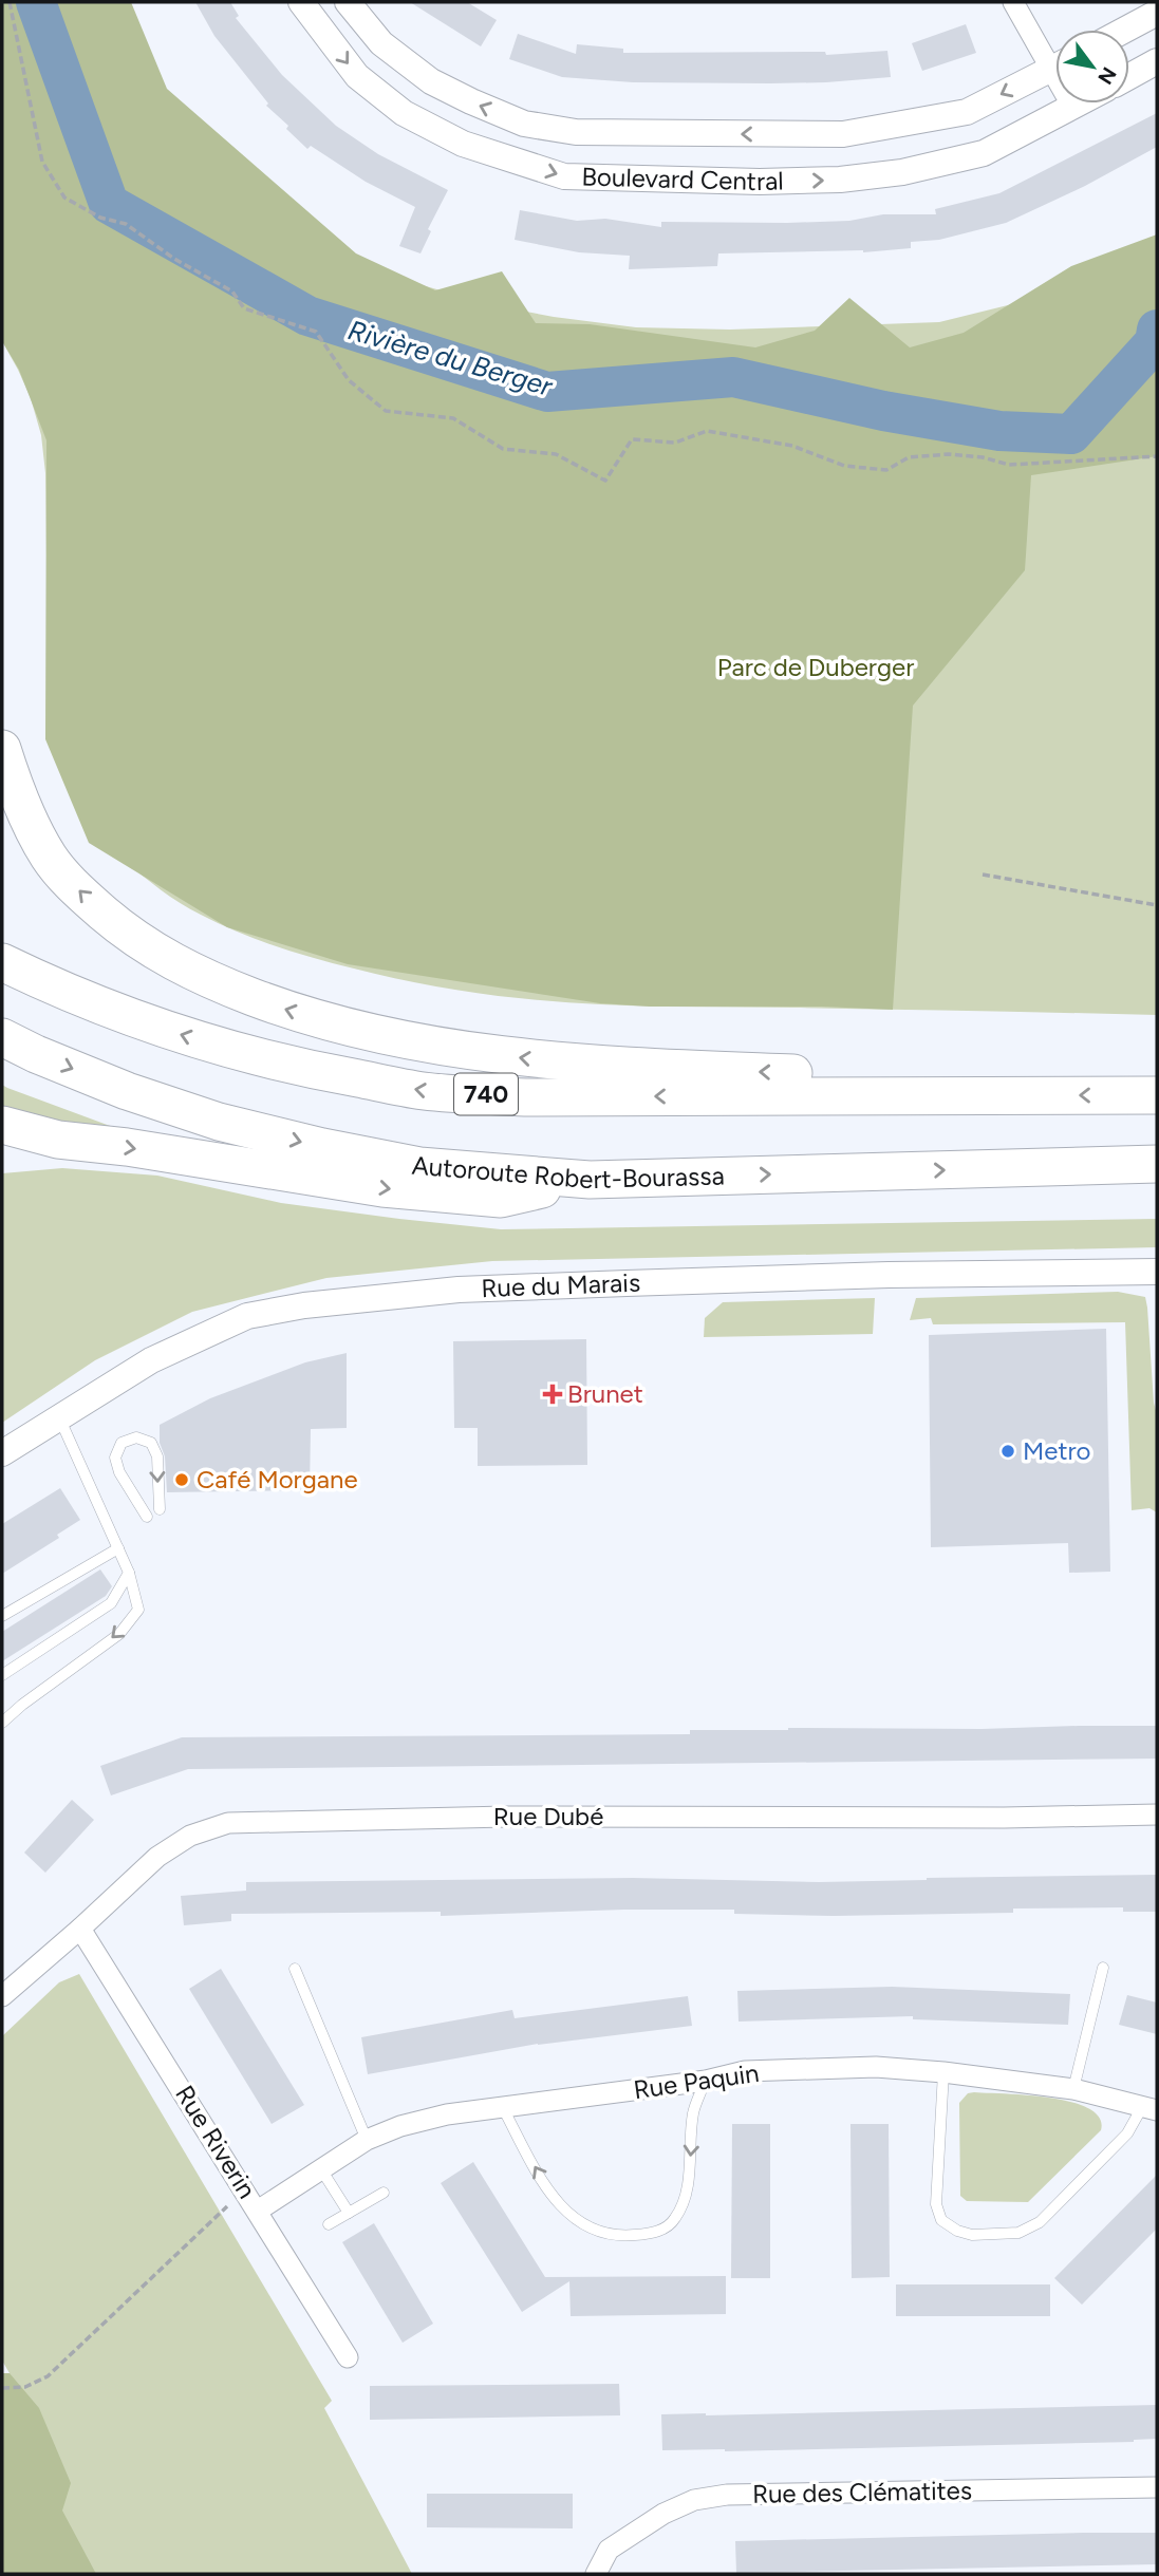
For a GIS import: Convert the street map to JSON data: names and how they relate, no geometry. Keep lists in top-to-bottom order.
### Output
{
  "streets": {
    "highway": ["740", "Autoroute Robert-Bourassa"],
    "street": [
      "Boulevard Central",
      "Rue du Marais",
      "Rue Dubé",
      "Rue Paquin",
      "Rue Riverin",
      "Rue des Clématites"
    ]
  },
  "crossings": [
    ["Rue Dubé", "Rue Riverin"],
    ["Rue Paquin", "Rue Riverin"]
  ],
  "water": ["Rivière du Berger"],
  "parks": ["Parc de Duberger"],
  "places": {
    "health": ["Brunet"],
    "other": ["Metro", "Café Morgane"]
  },
  "north": "bottom right"
}
